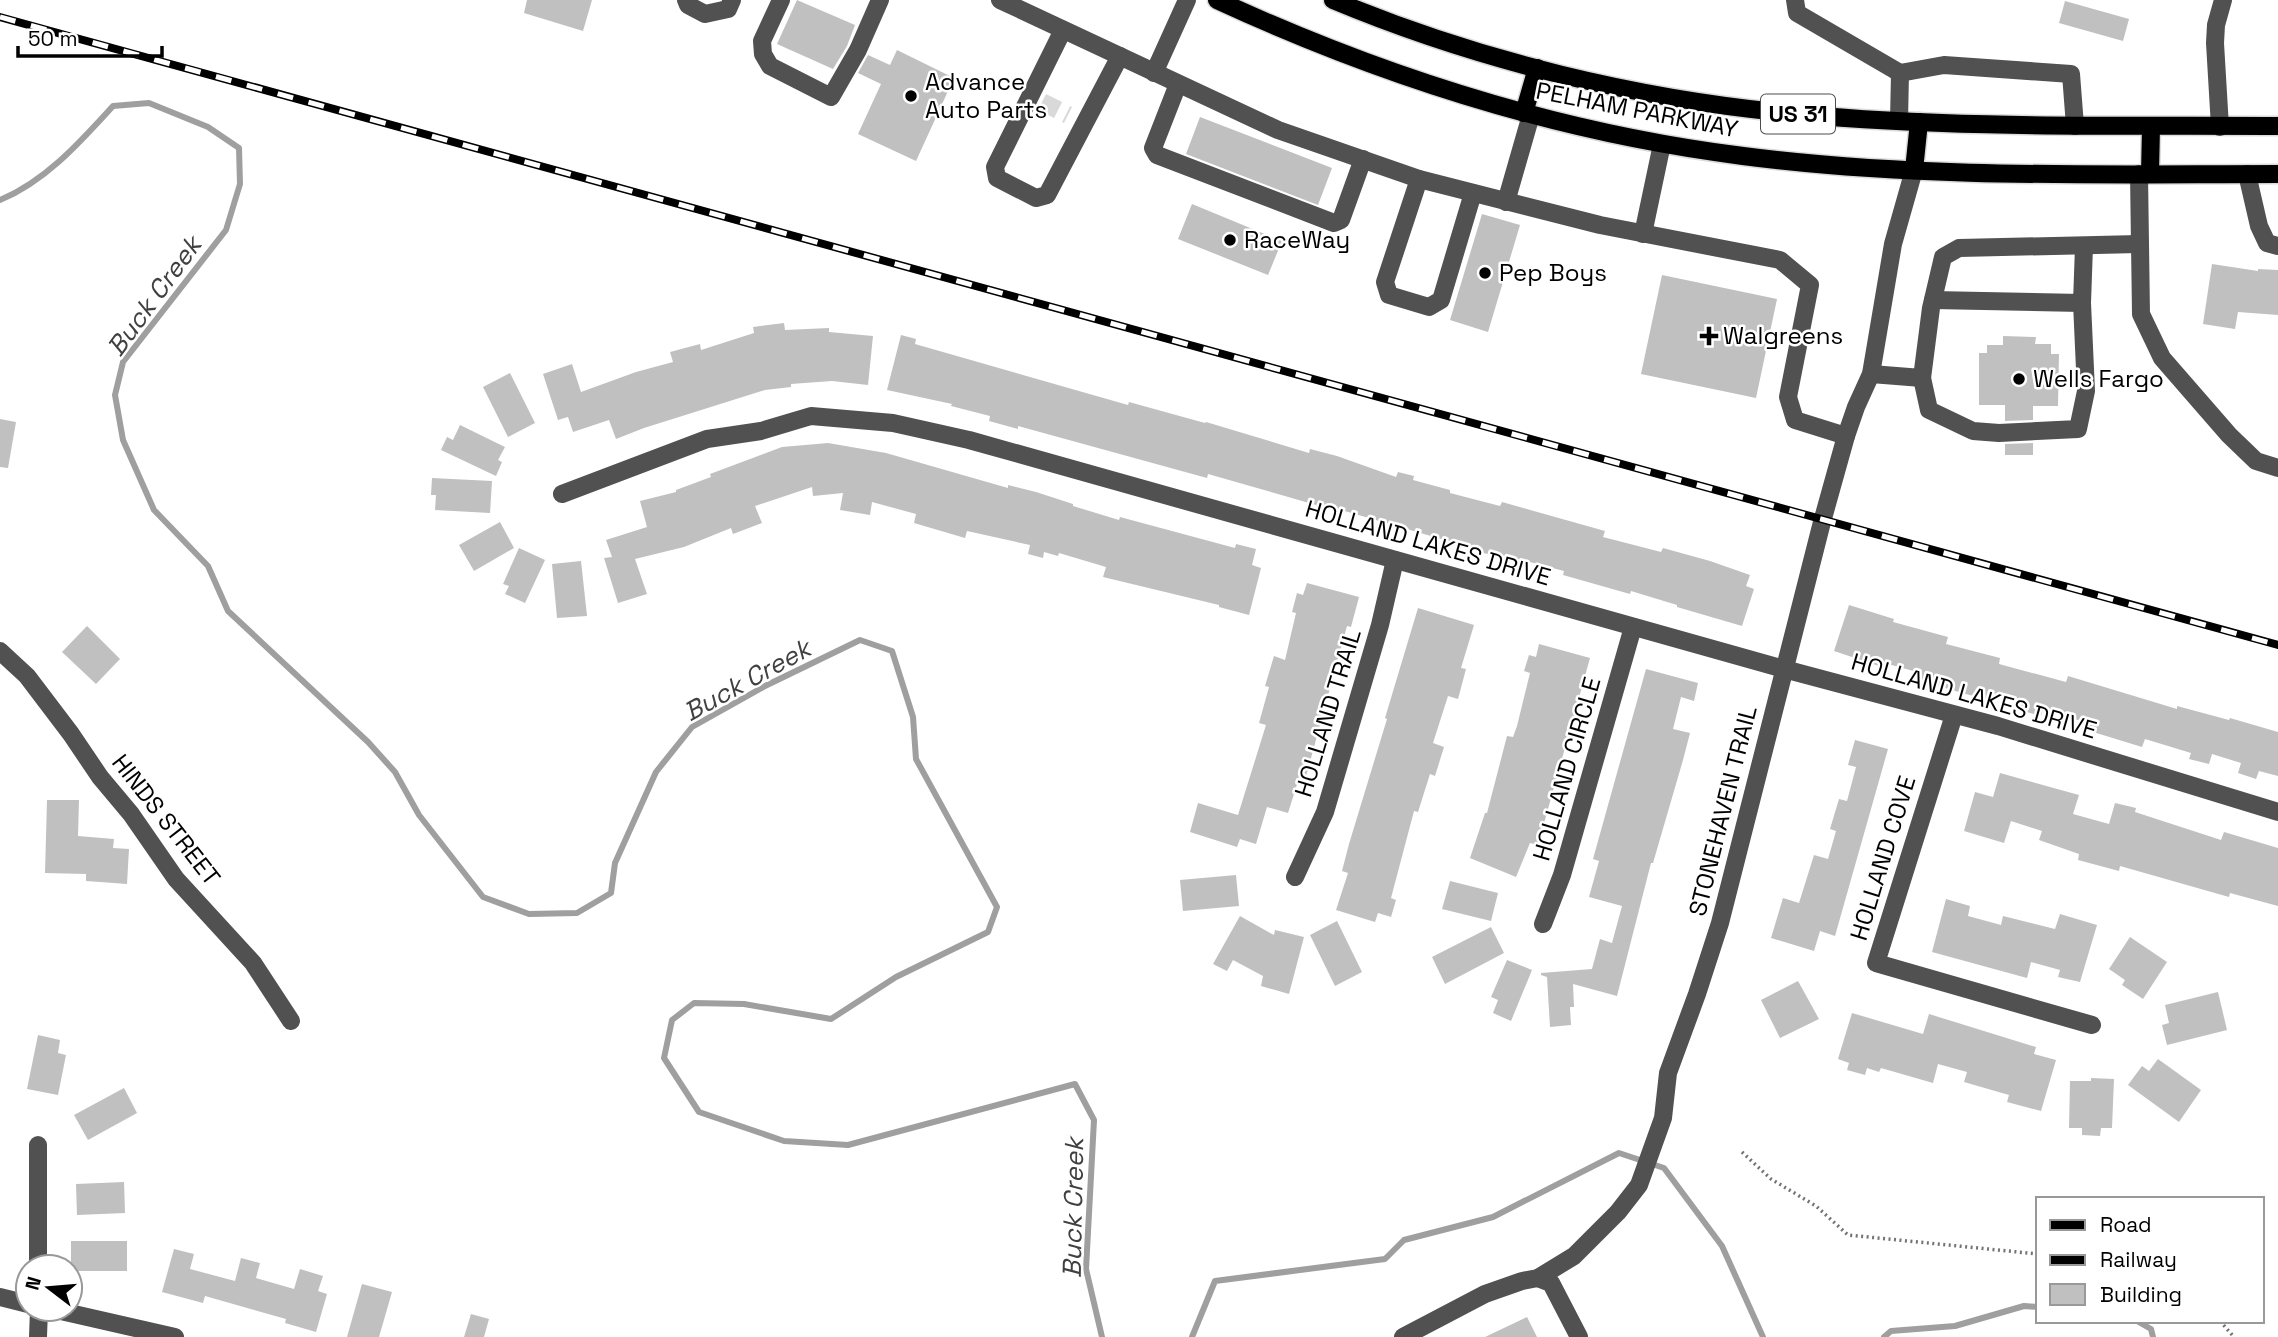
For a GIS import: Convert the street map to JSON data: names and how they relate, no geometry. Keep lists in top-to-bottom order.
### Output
{
  "streets": {
    "main road": ["PELHAM PARKWAY", "US 31"],
    "street": [
      "HOLLAND LAKES DRIVE",
      "HOLLAND TRAIL",
      "HOLLAND CIRCLE",
      "STONEHAVEN TRAIL",
      "HINDS STREET",
      "HOLLAND COVE"
    ]
  },
  "crossings": [
    ["PELHAM PARKWAY", "STONEHAVEN TRAIL"],
    ["HOLLAND LAKES DRIVE", "HOLLAND TRAIL"],
    ["HOLLAND LAKES DRIVE", "HOLLAND CIRCLE"],
    ["HOLLAND LAKES DRIVE", "STONEHAVEN TRAIL"],
    ["HOLLAND LAKES DRIVE", "HOLLAND COVE"]
  ],
  "water": ["Buck Creek"],
  "places": {
    "other": [
      "Advance Auto Parts",
      "RaceWay",
      "Pep Boys",
      "Wells Fargo"
    ],
    "health": ["Walgreens"]
  },
  "legend": ["Road", "Railway", "Building"],
  "scale_bar": "50 m",
  "north": "left"
}
